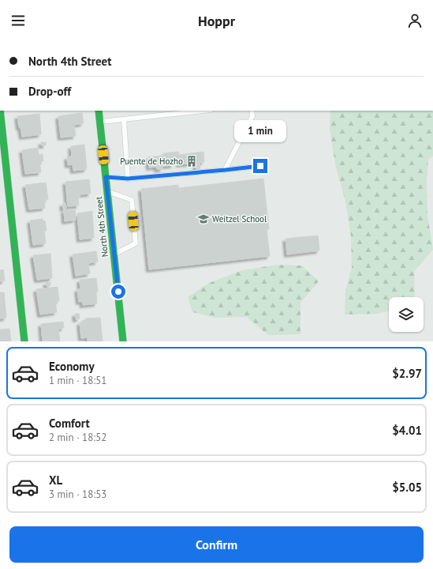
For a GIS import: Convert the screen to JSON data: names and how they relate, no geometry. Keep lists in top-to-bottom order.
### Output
{
  "streets": {
    "street": ["North 4th Street"]
  },
  "places": {
    "building": ["Puente de Hozho"],
    "school or university": ["Weitzel School"]
  },
  "page": {
    "header": "Hoppr",
    "banner": ["North 4th Street", "Drop-off"],
    "bubble": "1 min",
    "list": [
      {
        "name": "Economy",
        "note": "1 min · 18:51",
        "value": "$2.97"
      },
      {
        "name": "Comfort",
        "note": "2 min · 18:52",
        "value": "$4.01"
      },
      {
        "name": "XL",
        "note": "3 min · 18:53",
        "value": "$5.05"
      }
    ],
    "buttons": "Confirm"
  }
}
